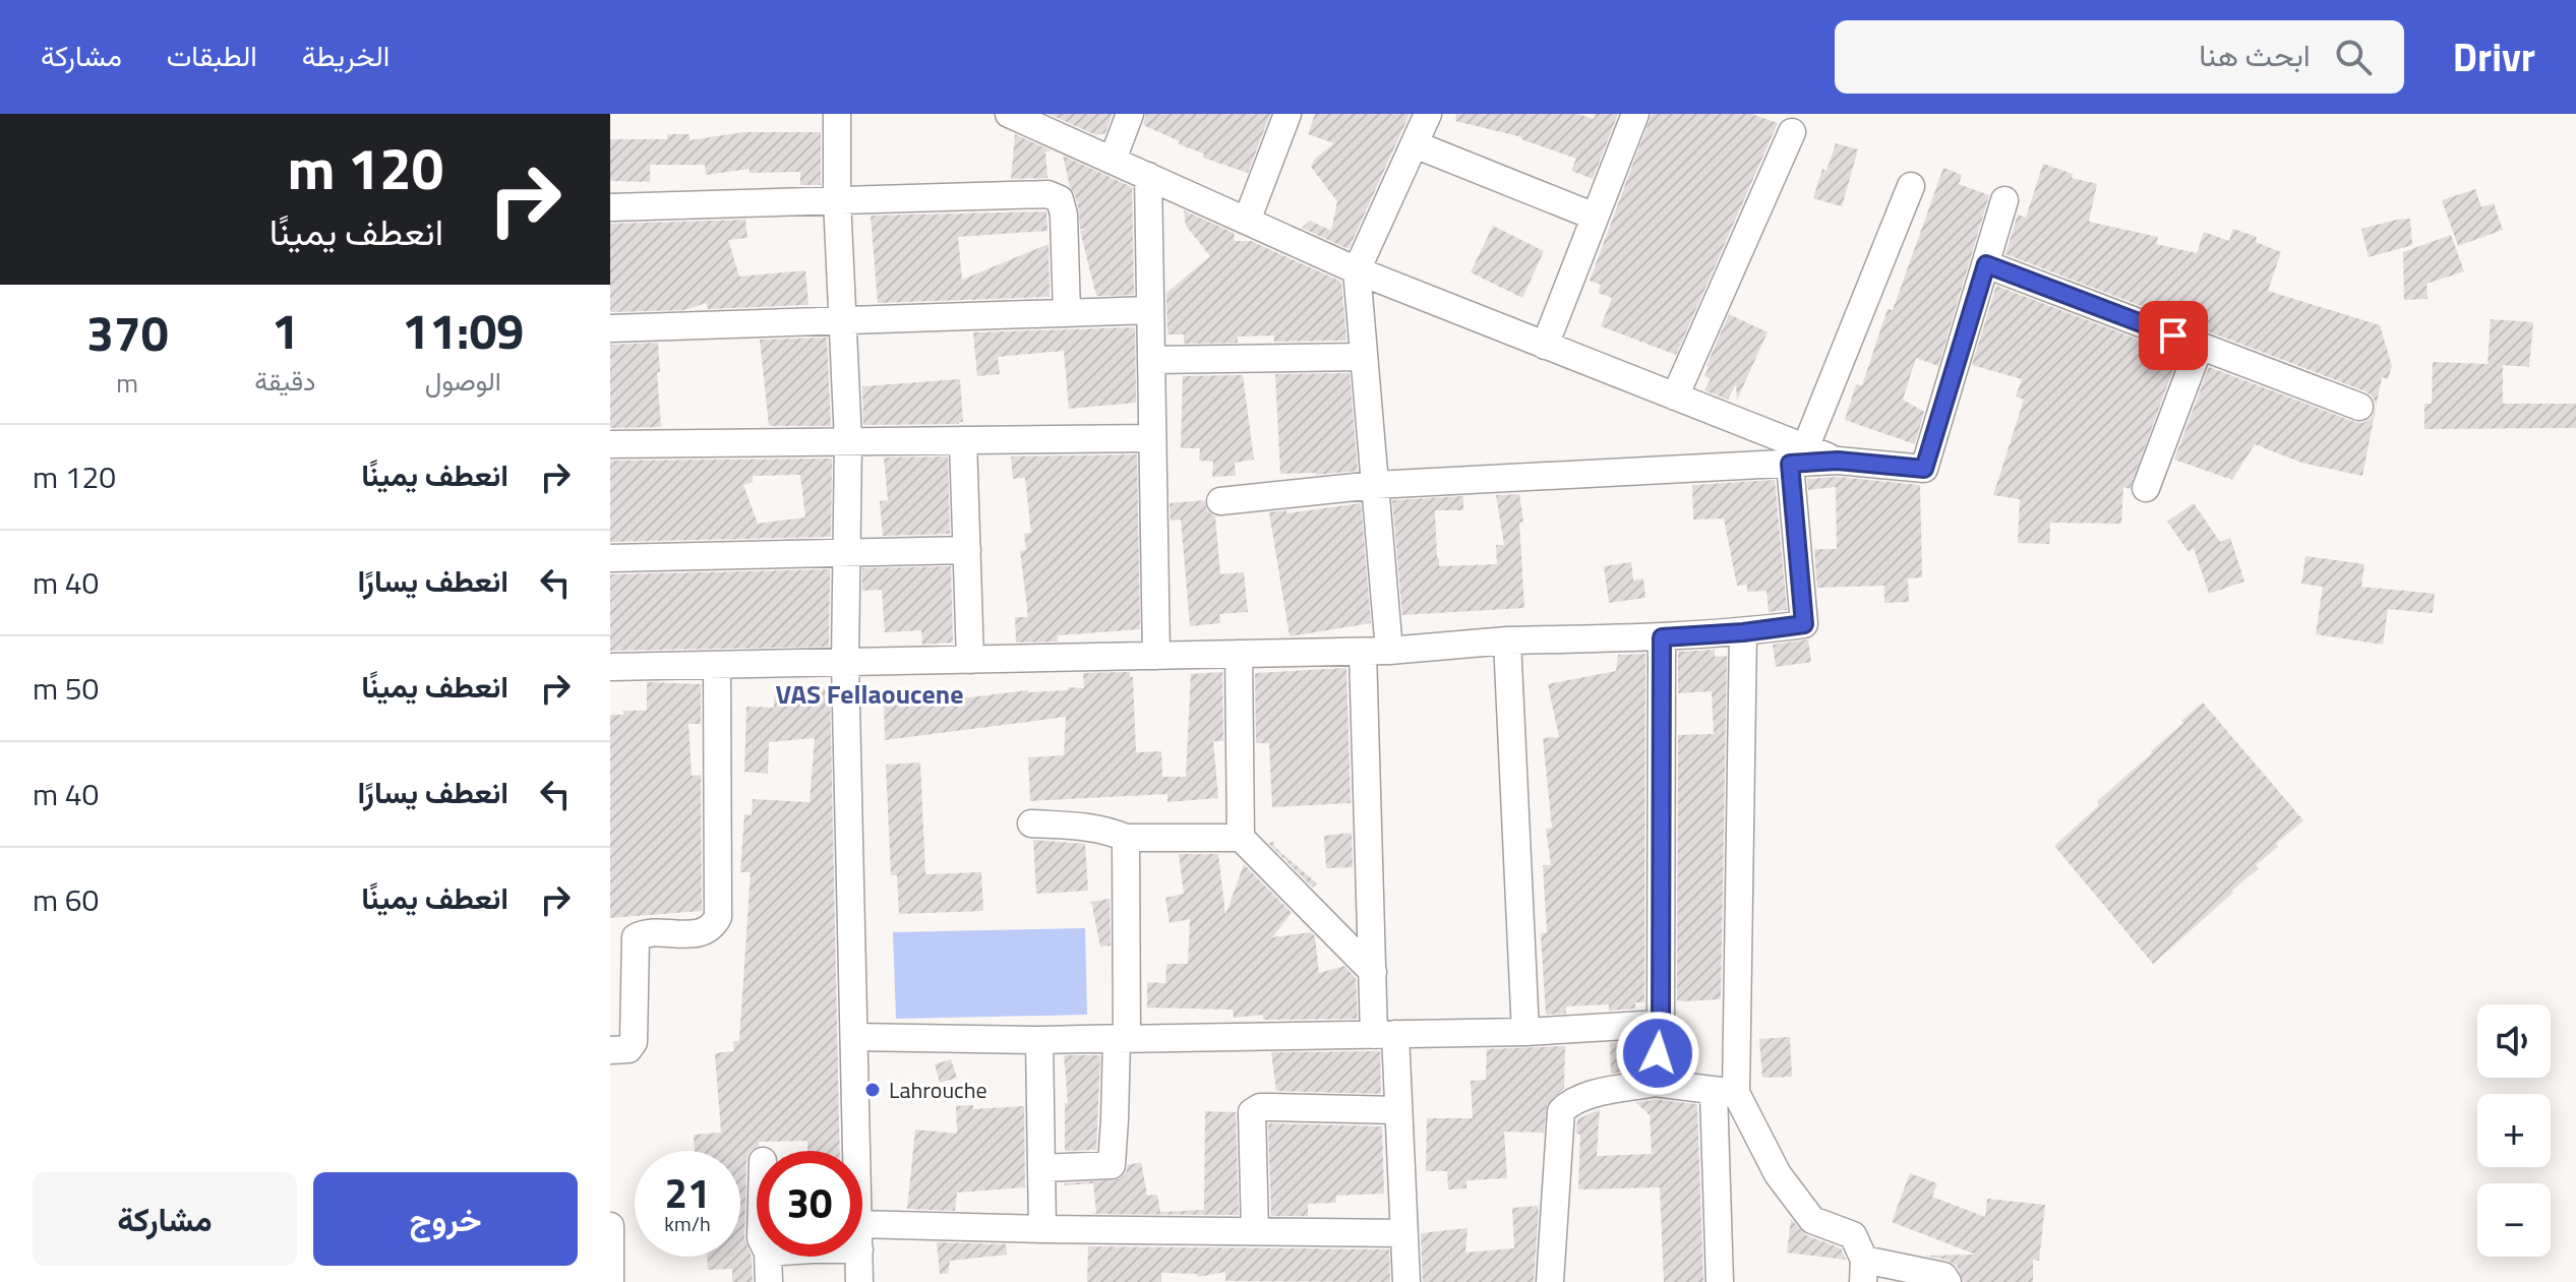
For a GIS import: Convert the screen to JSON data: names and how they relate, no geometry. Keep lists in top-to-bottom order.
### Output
{
  "districts": ["VAS Fellaoucene"],
  "places": ["Lahrouche"],
  "page": {
    "header": "Drivr",
    "search": "ابحث هنا",
    "nav": ["الخريطة", "الطبقات", "مشاركة"],
    "turn": ["120 m", "انعطف يمينًا"],
    "eta": [
      "11:09",
      "الوصول",
      "1",
      "دقيقة",
      "370",
      "m"
    ],
    "list": [
      {
        "name": "انعطف يمينًا",
        "value": "120 m"
      },
      {
        "name": "انعطف يسارًا",
        "value": "40 m"
      },
      {
        "name": "انعطف يمينًا",
        "value": "50 m"
      },
      {
        "name": "انعطف يسارًا",
        "value": "40 m"
      },
      {
        "name": "انعطف يمينًا",
        "value": "60 m"
      }
    ],
    "map_buttons": ["+", "−"],
    "speed": "21 km/h",
    "limit": "30",
    "buttons": ["خروج", "مشاركة"]
  }
}
